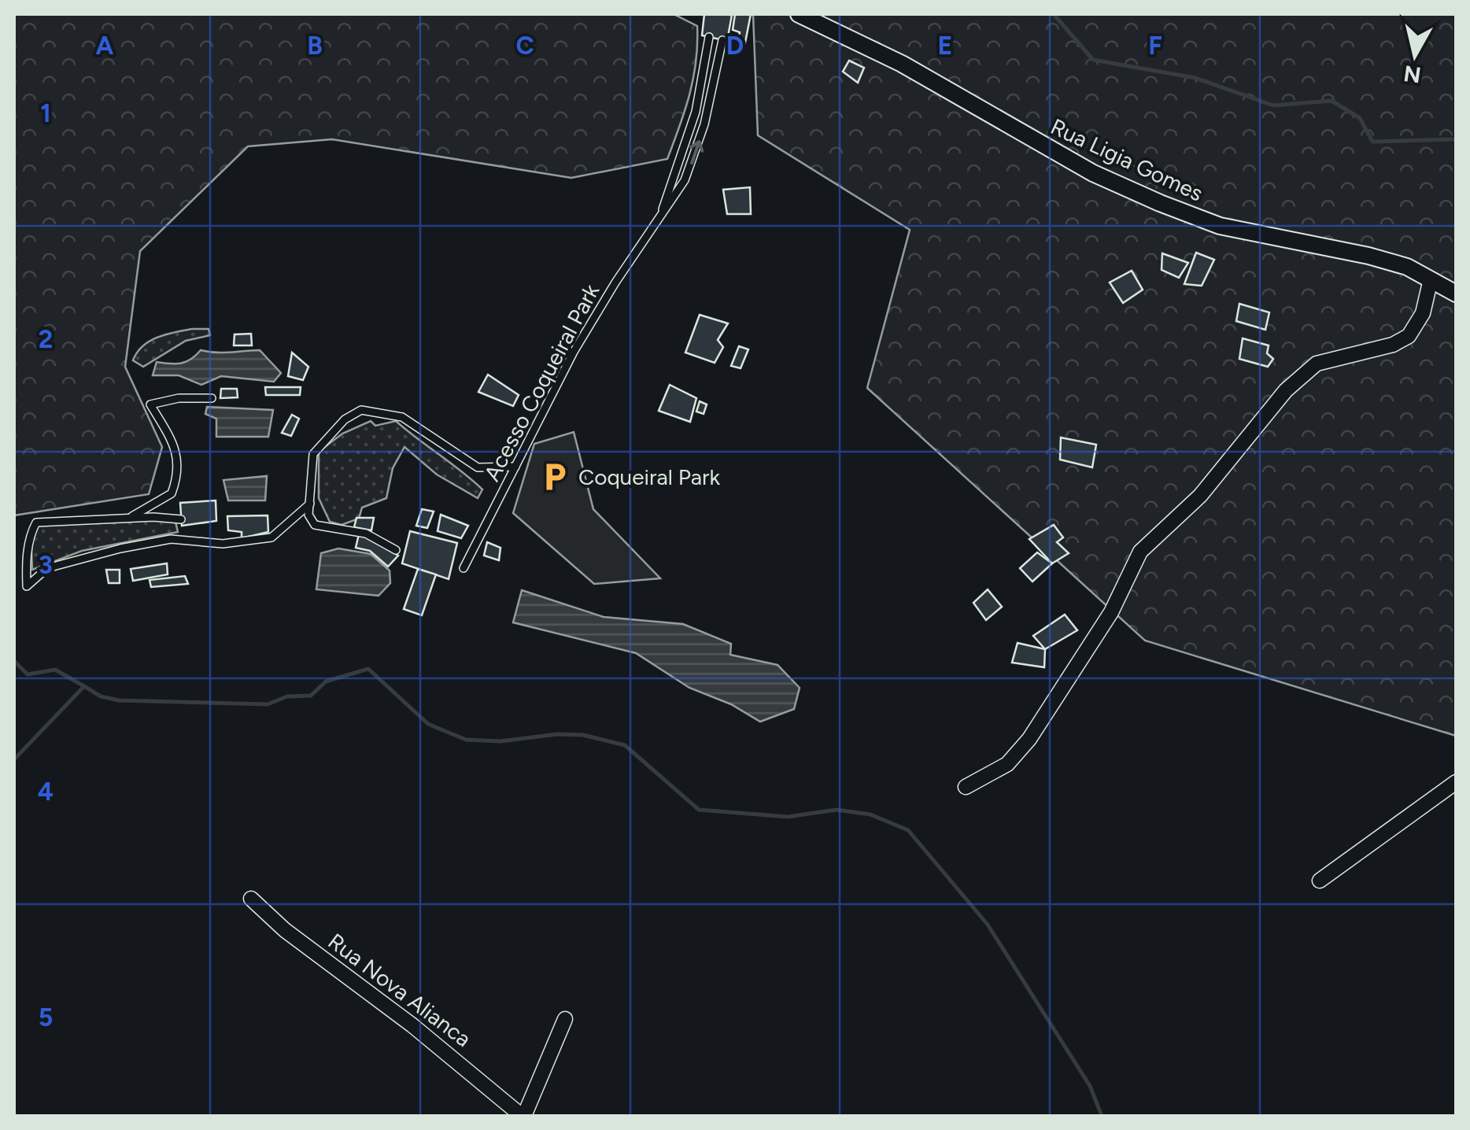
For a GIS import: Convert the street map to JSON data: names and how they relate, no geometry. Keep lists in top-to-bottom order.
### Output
{
  "streets": {
    "street": ["Rua Ligia Gomes", "Rua Nova Alianca"],
    "lane": ["Acesso Coqueiral Park"]
  },
  "places": {
    "parking": ["Coqueiral Park"]
  },
  "north": "bottom",
  "grid": {
    "columns": [
      "A",
      "B",
      "C",
      "D",
      "E",
      "F"
    ],
    "rows": [
      "1",
      "2",
      "3",
      "4",
      "5"
    ]
  }
}
